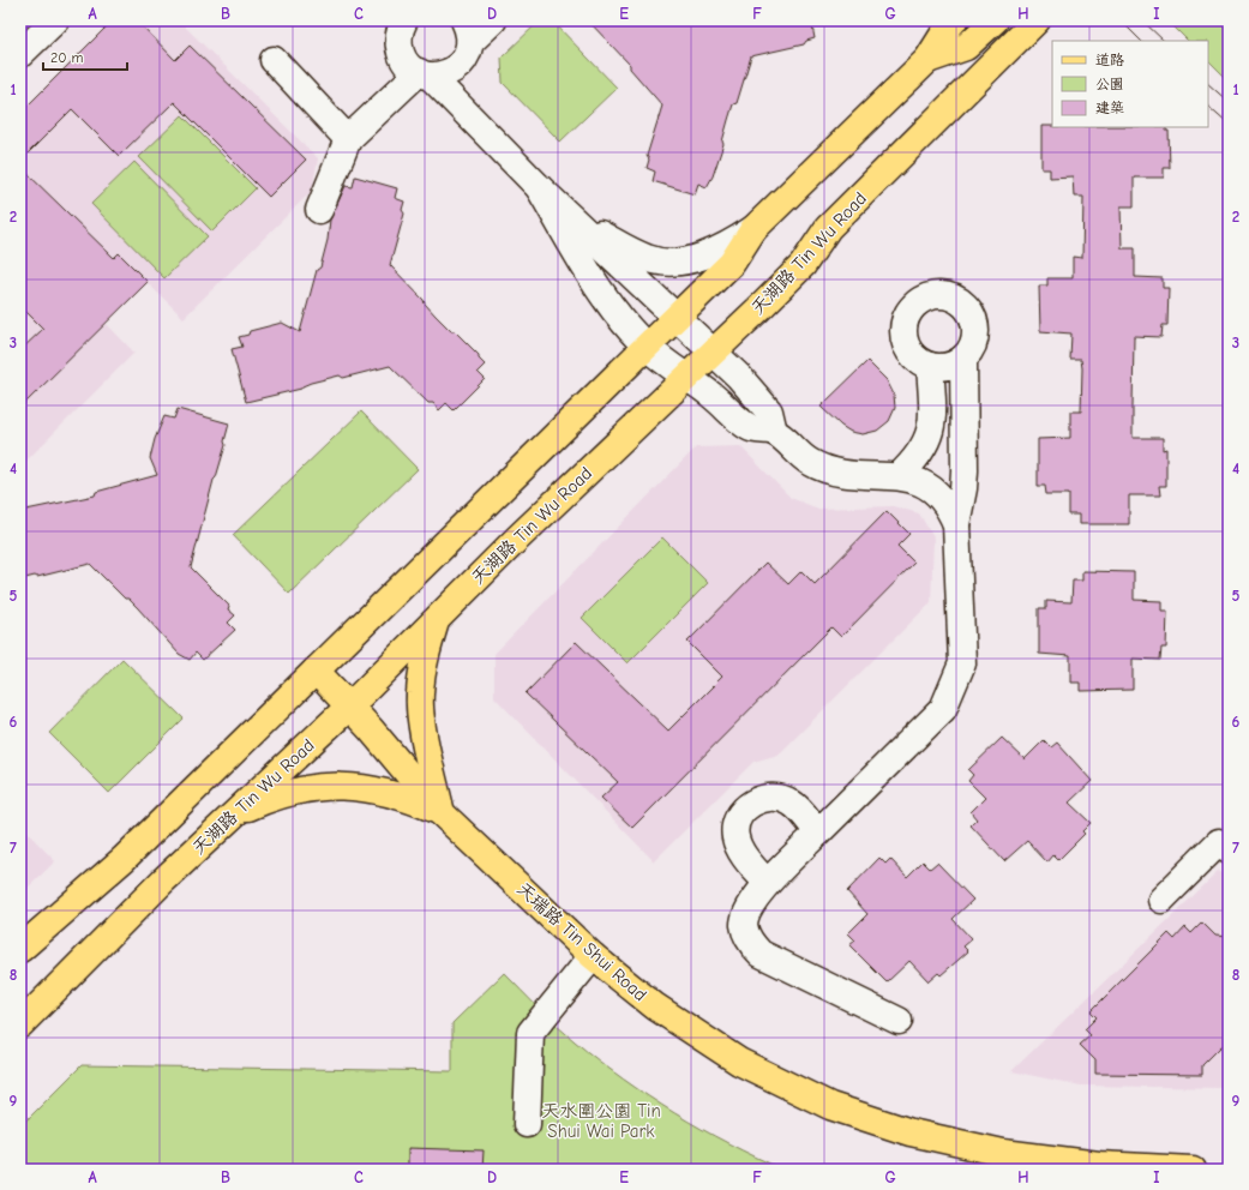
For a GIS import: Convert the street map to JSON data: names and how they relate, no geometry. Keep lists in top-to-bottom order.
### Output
{
  "streets": {
    "main road": ["天湖路 Tin Wu Road", "天瑞路 Tin Shui Road"]
  },
  "crossings": [
    ["天湖路 Tin Wu Road", "天瑞路 Tin Shui Road"]
  ],
  "parks": ["天水圍公園 Tin Shui Wai Park"],
  "legend": ["道路", "公園", "建築"],
  "scale_bar": "20 m",
  "grid": {
    "columns": [
      "A",
      "B",
      "C",
      "D",
      "E",
      "F",
      "G",
      "H",
      "I"
    ],
    "rows": [
      "1",
      "2",
      "3",
      "4",
      "5",
      "6",
      "7",
      "8",
      "9"
    ]
  }
}
